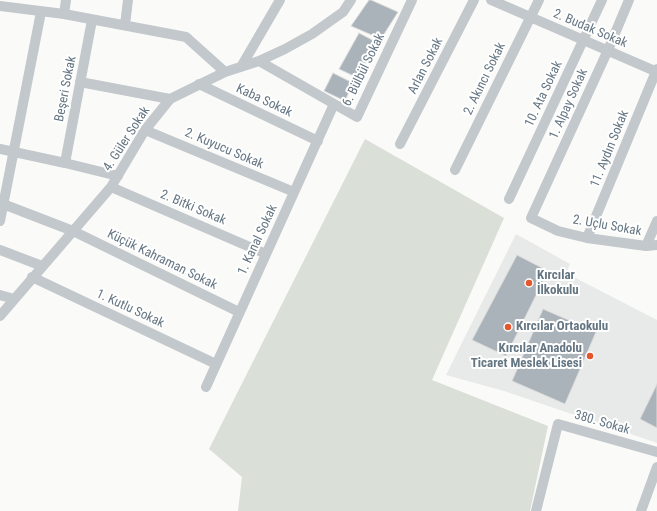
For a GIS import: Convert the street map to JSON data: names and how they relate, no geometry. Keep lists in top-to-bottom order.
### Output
{
  "streets": {
    "street": [
      "2. Budak Sokak",
      "Arlan Sokak",
      "6. Bülbül Sokak",
      "2. Akıncı Sokak",
      "Beşeri Sokak",
      "10. Ata Sokak",
      "Kaba Sokak",
      "1. Alpay Sokak",
      "4. Güler Sokak",
      "2. Kuyucu Sokak",
      "11. Aydın Sokak",
      "2. Bitki Sokak",
      "2. Uçlu Sokak",
      "1. Kanal Sokak",
      "Küçük Kahraman Sokak",
      "1. Kutlu Sokak",
      "380. Sokak"
    ]
  },
  "crossings": [
    ["2. Budak Sokak", "2. Akıncı Sokak"],
    ["2. Budak Sokak", "10. Ata Sokak"],
    ["2. Budak Sokak", "1. Alpay Sokak"],
    ["2. Budak Sokak", "11. Aydın Sokak"],
    ["6. Bülbül Sokak", "4. Güler Sokak"],
    ["6. Bülbül Sokak", "1. Kanal Sokak"],
    ["Kaba Sokak", "4. Güler Sokak"],
    ["Kaba Sokak", "1. Kanal Sokak"],
    ["1. Alpay Sokak", "2. Uçlu Sokak"],
    ["4. Güler Sokak", "2. Kuyucu Sokak"],
    ["4. Güler Sokak", "2. Bitki Sokak"],
    ["4. Güler Sokak", "Küçük Kahraman Sokak"],
    ["4. Güler Sokak", "1. Kutlu Sokak"],
    ["2. Kuyucu Sokak", "1. Kanal Sokak"],
    ["11. Aydın Sokak", "2. Uçlu Sokak"],
    ["2. Bitki Sokak", "1. Kanal Sokak"],
    ["1. Kanal Sokak", "Küçük Kahraman Sokak"],
    ["1. Kanal Sokak", "1. Kutlu Sokak"]
  ],
  "places": ["Kırcılar İlkokulu", "Kırcılar Ortaokulu", "Kırcılar Anadolu Ticaret Meslek Lisesi"]
}
